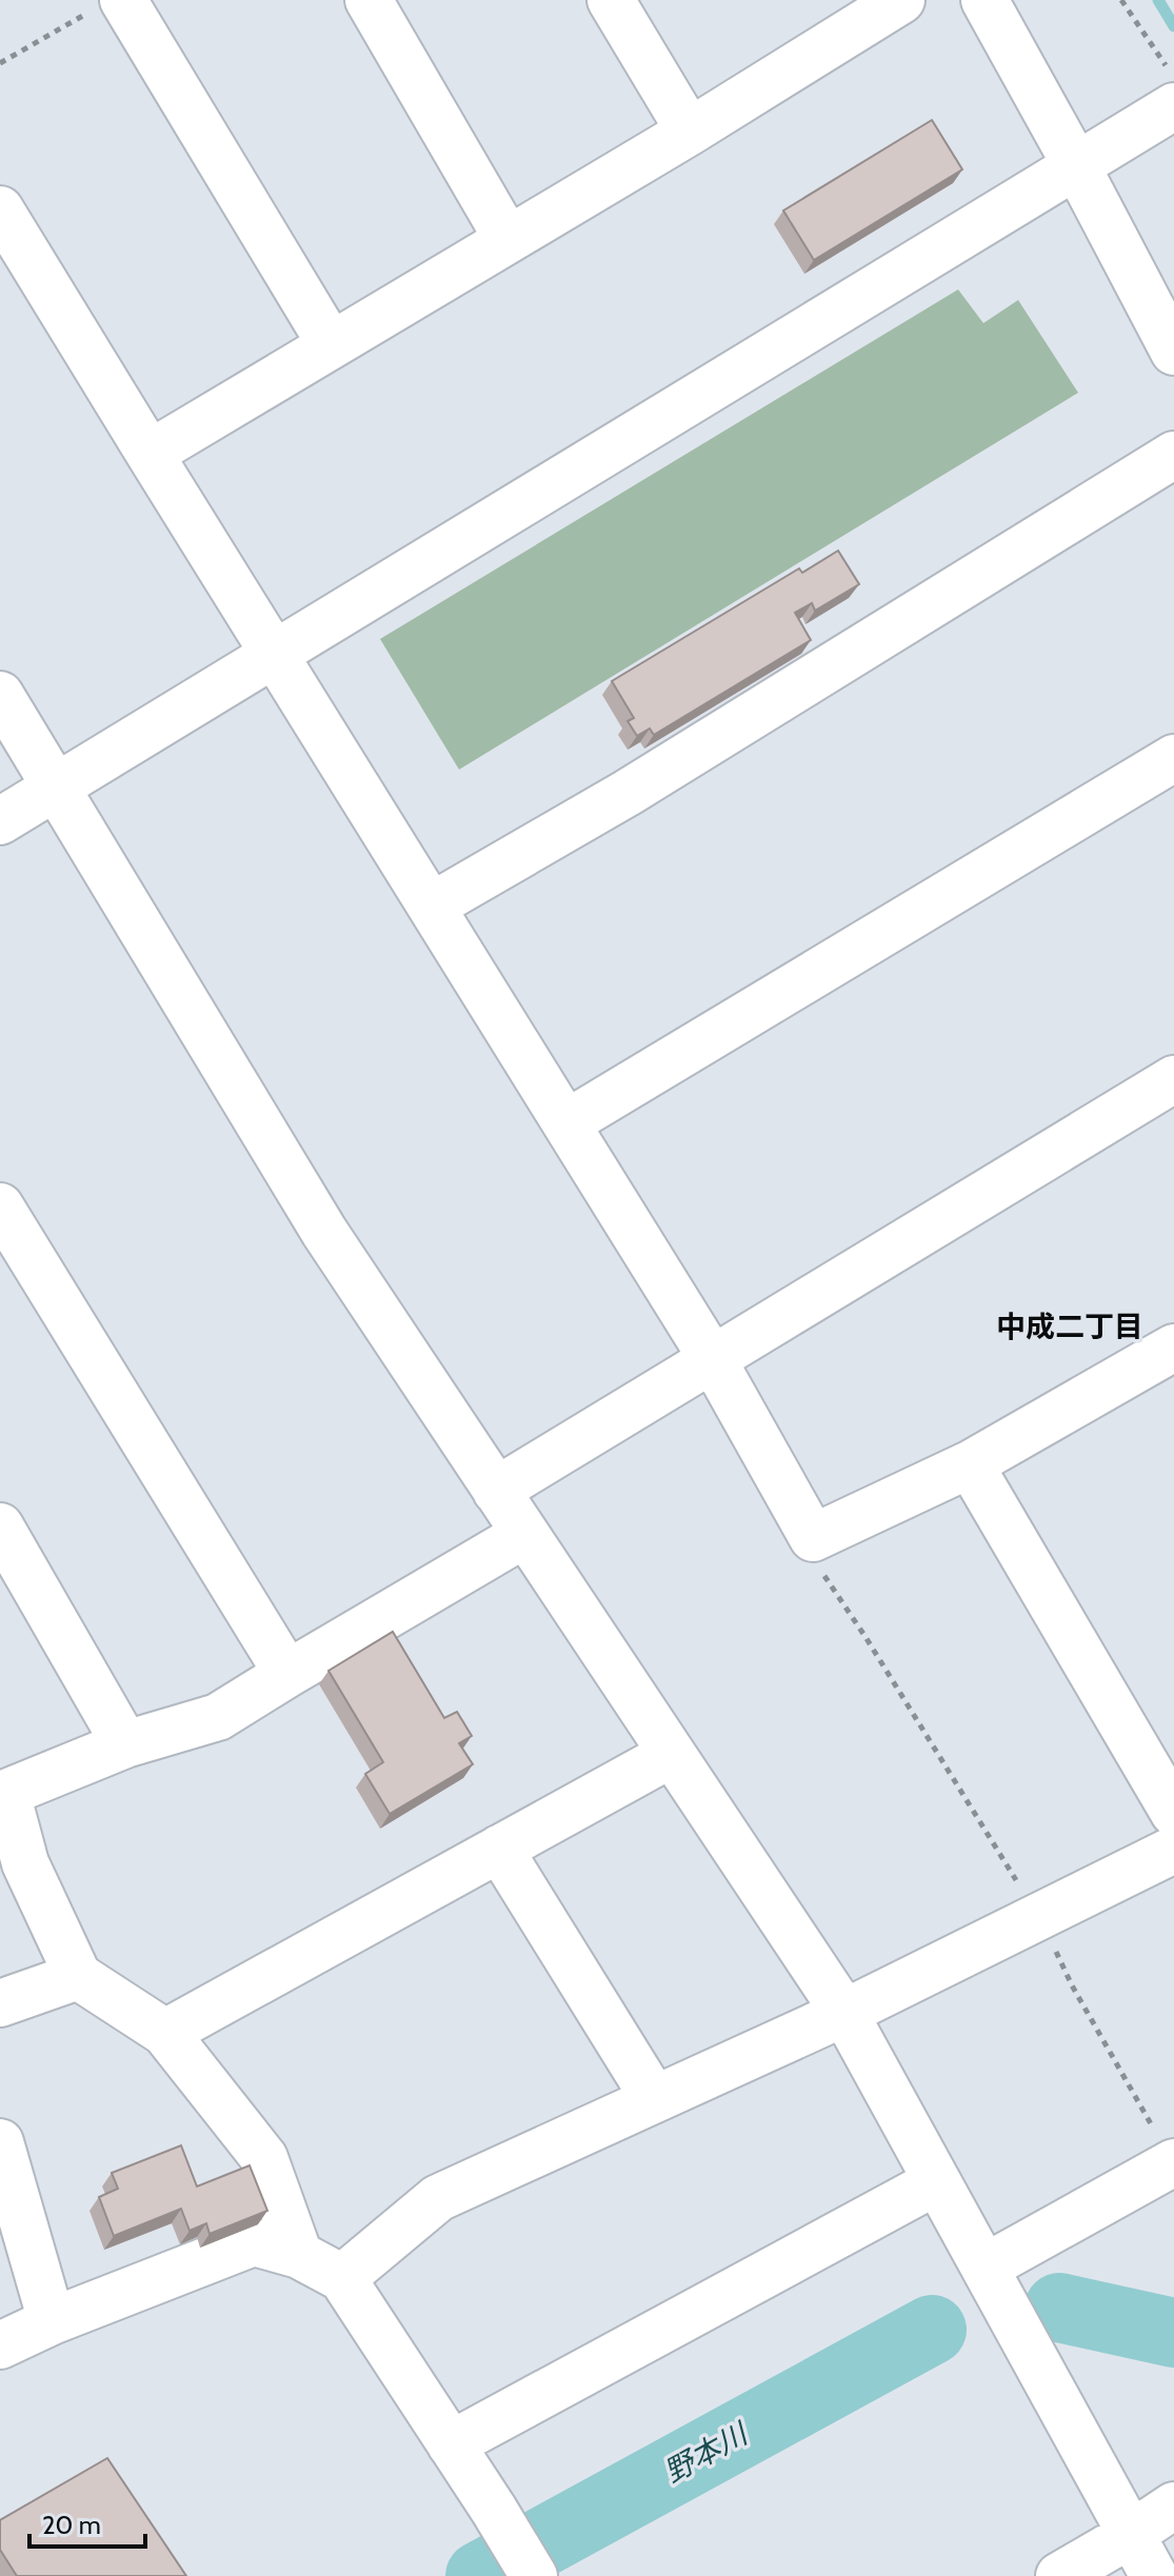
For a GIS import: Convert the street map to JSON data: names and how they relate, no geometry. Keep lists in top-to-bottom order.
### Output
{
  "districts": ["中成二丁目"],
  "water": ["野本川"],
  "scale_bar": "20 m"
}
